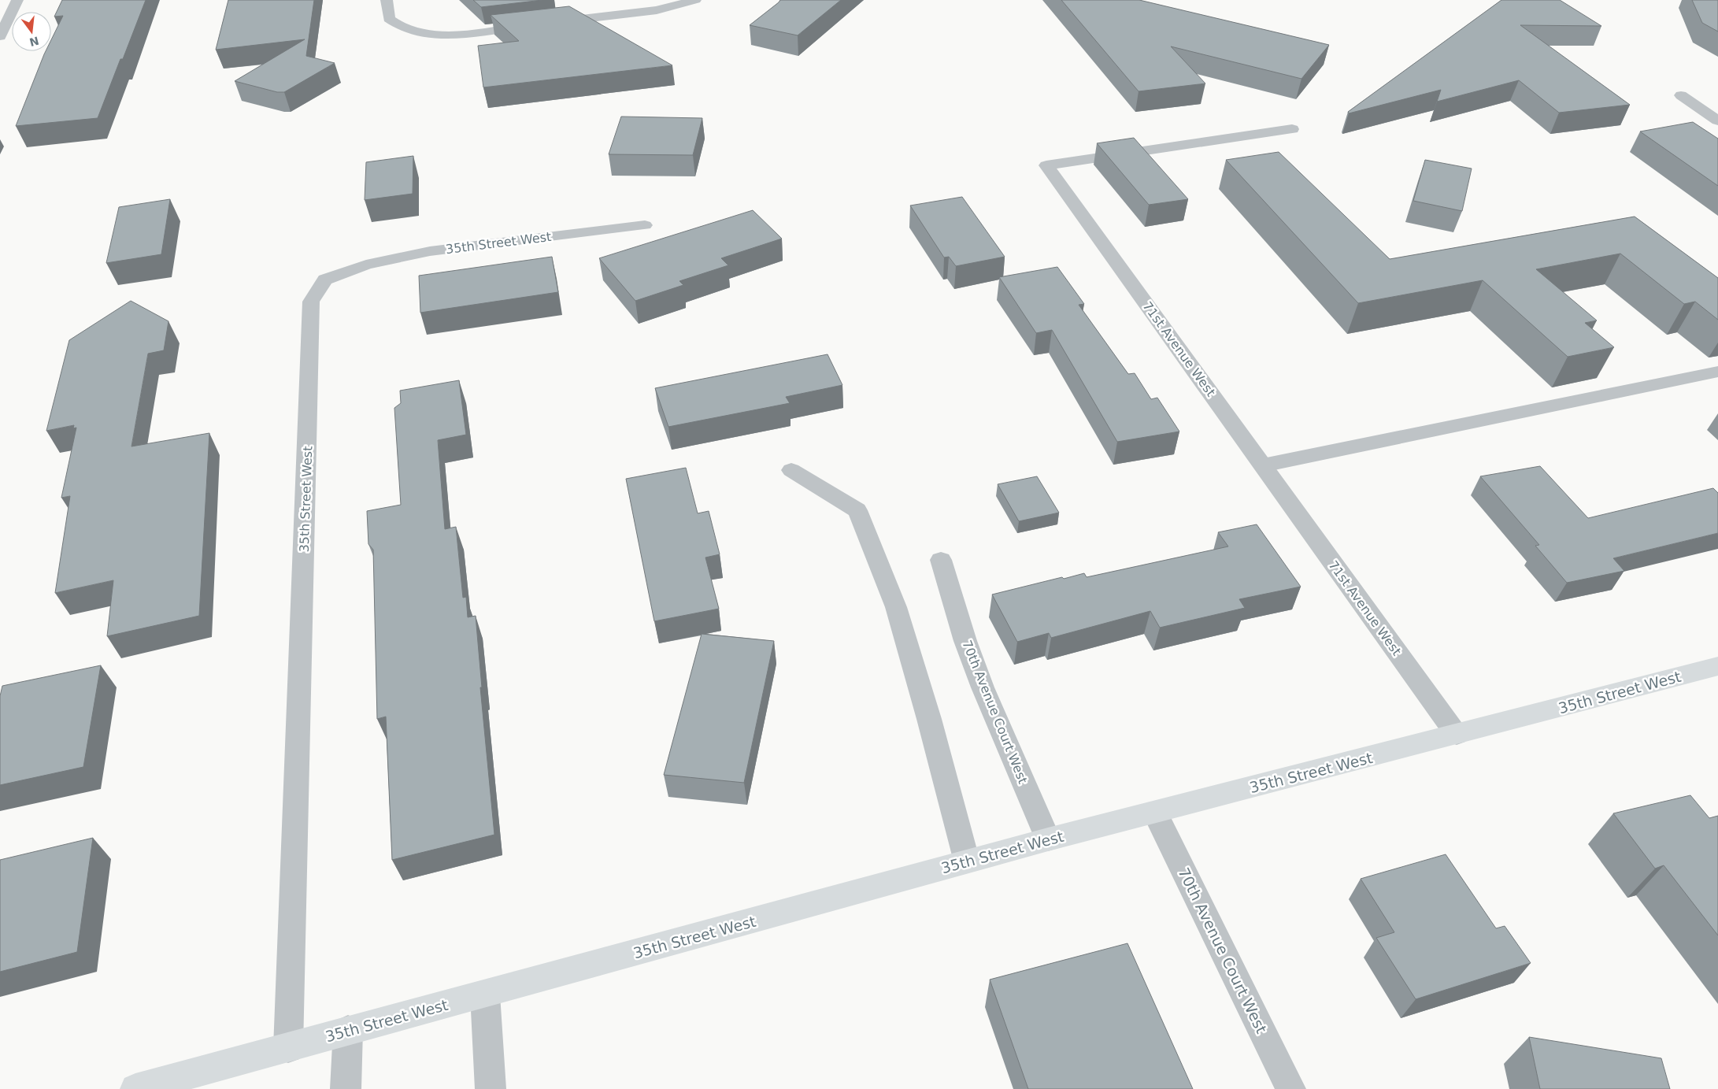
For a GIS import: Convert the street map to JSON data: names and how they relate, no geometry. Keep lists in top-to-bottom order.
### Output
{
  "streets": {
    "street": ["35th Street West", "71st Avenue West", "70th Avenue Court West"]
  },
  "crossings": [
    ["35th Street West", "71st Avenue West"],
    ["35th Street West", "70th Avenue Court West"]
  ],
  "north": "bottom"
}
